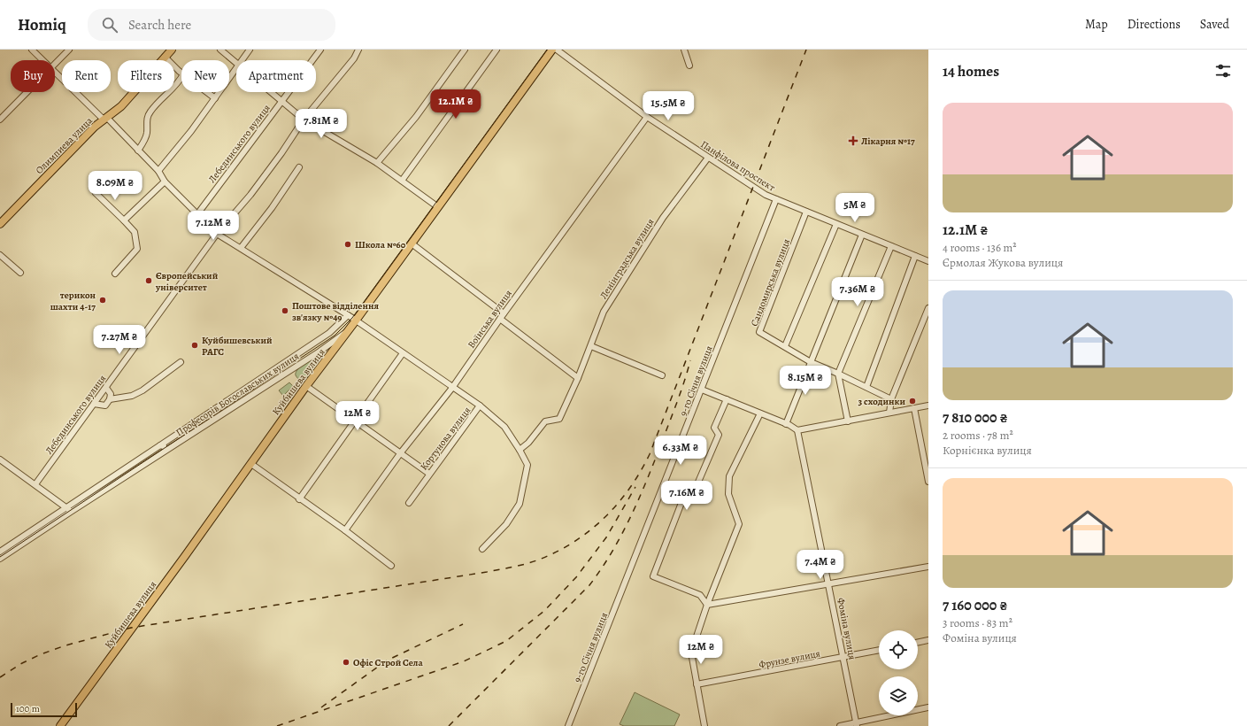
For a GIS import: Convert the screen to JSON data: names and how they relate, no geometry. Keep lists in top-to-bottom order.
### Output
{
  "streets": {
    "main road": ["Олимпиева улица", "Куйбишева вулиця"],
    "street": [
      "Лебединського вулиця",
      "Панфілова проспект",
      "Ленінградська вулиця",
      "Сандомирська вулиця",
      "Воїнська вулиця",
      "9-го Січня вулиця",
      "Професорів Богославських вулиця",
      "Кортунова вулиця",
      "Фоміна вулиця",
      "Фрунзе вулиця"
    ]
  },
  "crossings": [
    ["Панфілова проспект", "Ленінградська вулиця"],
    ["Панфілова проспект", "Сандомирська вулиця"],
    ["Панфілова проспект", "Воїнська вулиця"],
    ["Панфілова проспект", "9-го Січня вулиця"],
    ["Ленінградська вулиця", "Кортунова вулиця"],
    ["Куйбишева вулиця", "Професорів Богославських вулиця"],
    ["Фоміна вулиця", "Фрунзе вулиця"]
  ],
  "places": {
    "health": ["Лікарня №17"],
    "other": [
      "Школа №60",
      "Європейський університет",
      "терикон шахти 4-17",
      "Поштове відділення зв'язку №49",
      "Куйбишевський РАГС",
      "3 сходинки",
      "Офіс Строй Села"
    ]
  },
  "scale_bar": "100 m",
  "page": {
    "header": "Homiq",
    "search": "Search here",
    "nav": ["Map", "Directions", "Saved"],
    "heading": "14 homes",
    "chip": [
      "Buy",
      "Rent",
      "Filters",
      "New",
      "Apartment"
    ],
    "price": [
      "12.1M ₴",
      "15.5M ₴",
      "7.81M ₴",
      "8.09M ₴",
      "5M ₴",
      "7.12M ₴",
      "7.36M ₴",
      "7.27M ₴",
      "8.15M ₴",
      "12M ₴",
      "6.33M ₴",
      "7.16M ₴",
      "7.4M ₴",
      "12M ₴"
    ],
    "list": [
      {
        "name": "12.1M ₴",
        "note": "4 rooms · 136 m² · Єрмолая Жукова вулиця"
      },
      {
        "name": "7 810 000 ₴",
        "note": "2 rooms · 78 m² · Корнієнка вулиця"
      },
      {
        "name": "7 160 000 ₴",
        "note": "3 rooms · 83 m² · Фоміна вулиця"
      }
    ],
    "scale": "100 m"
  }
}
